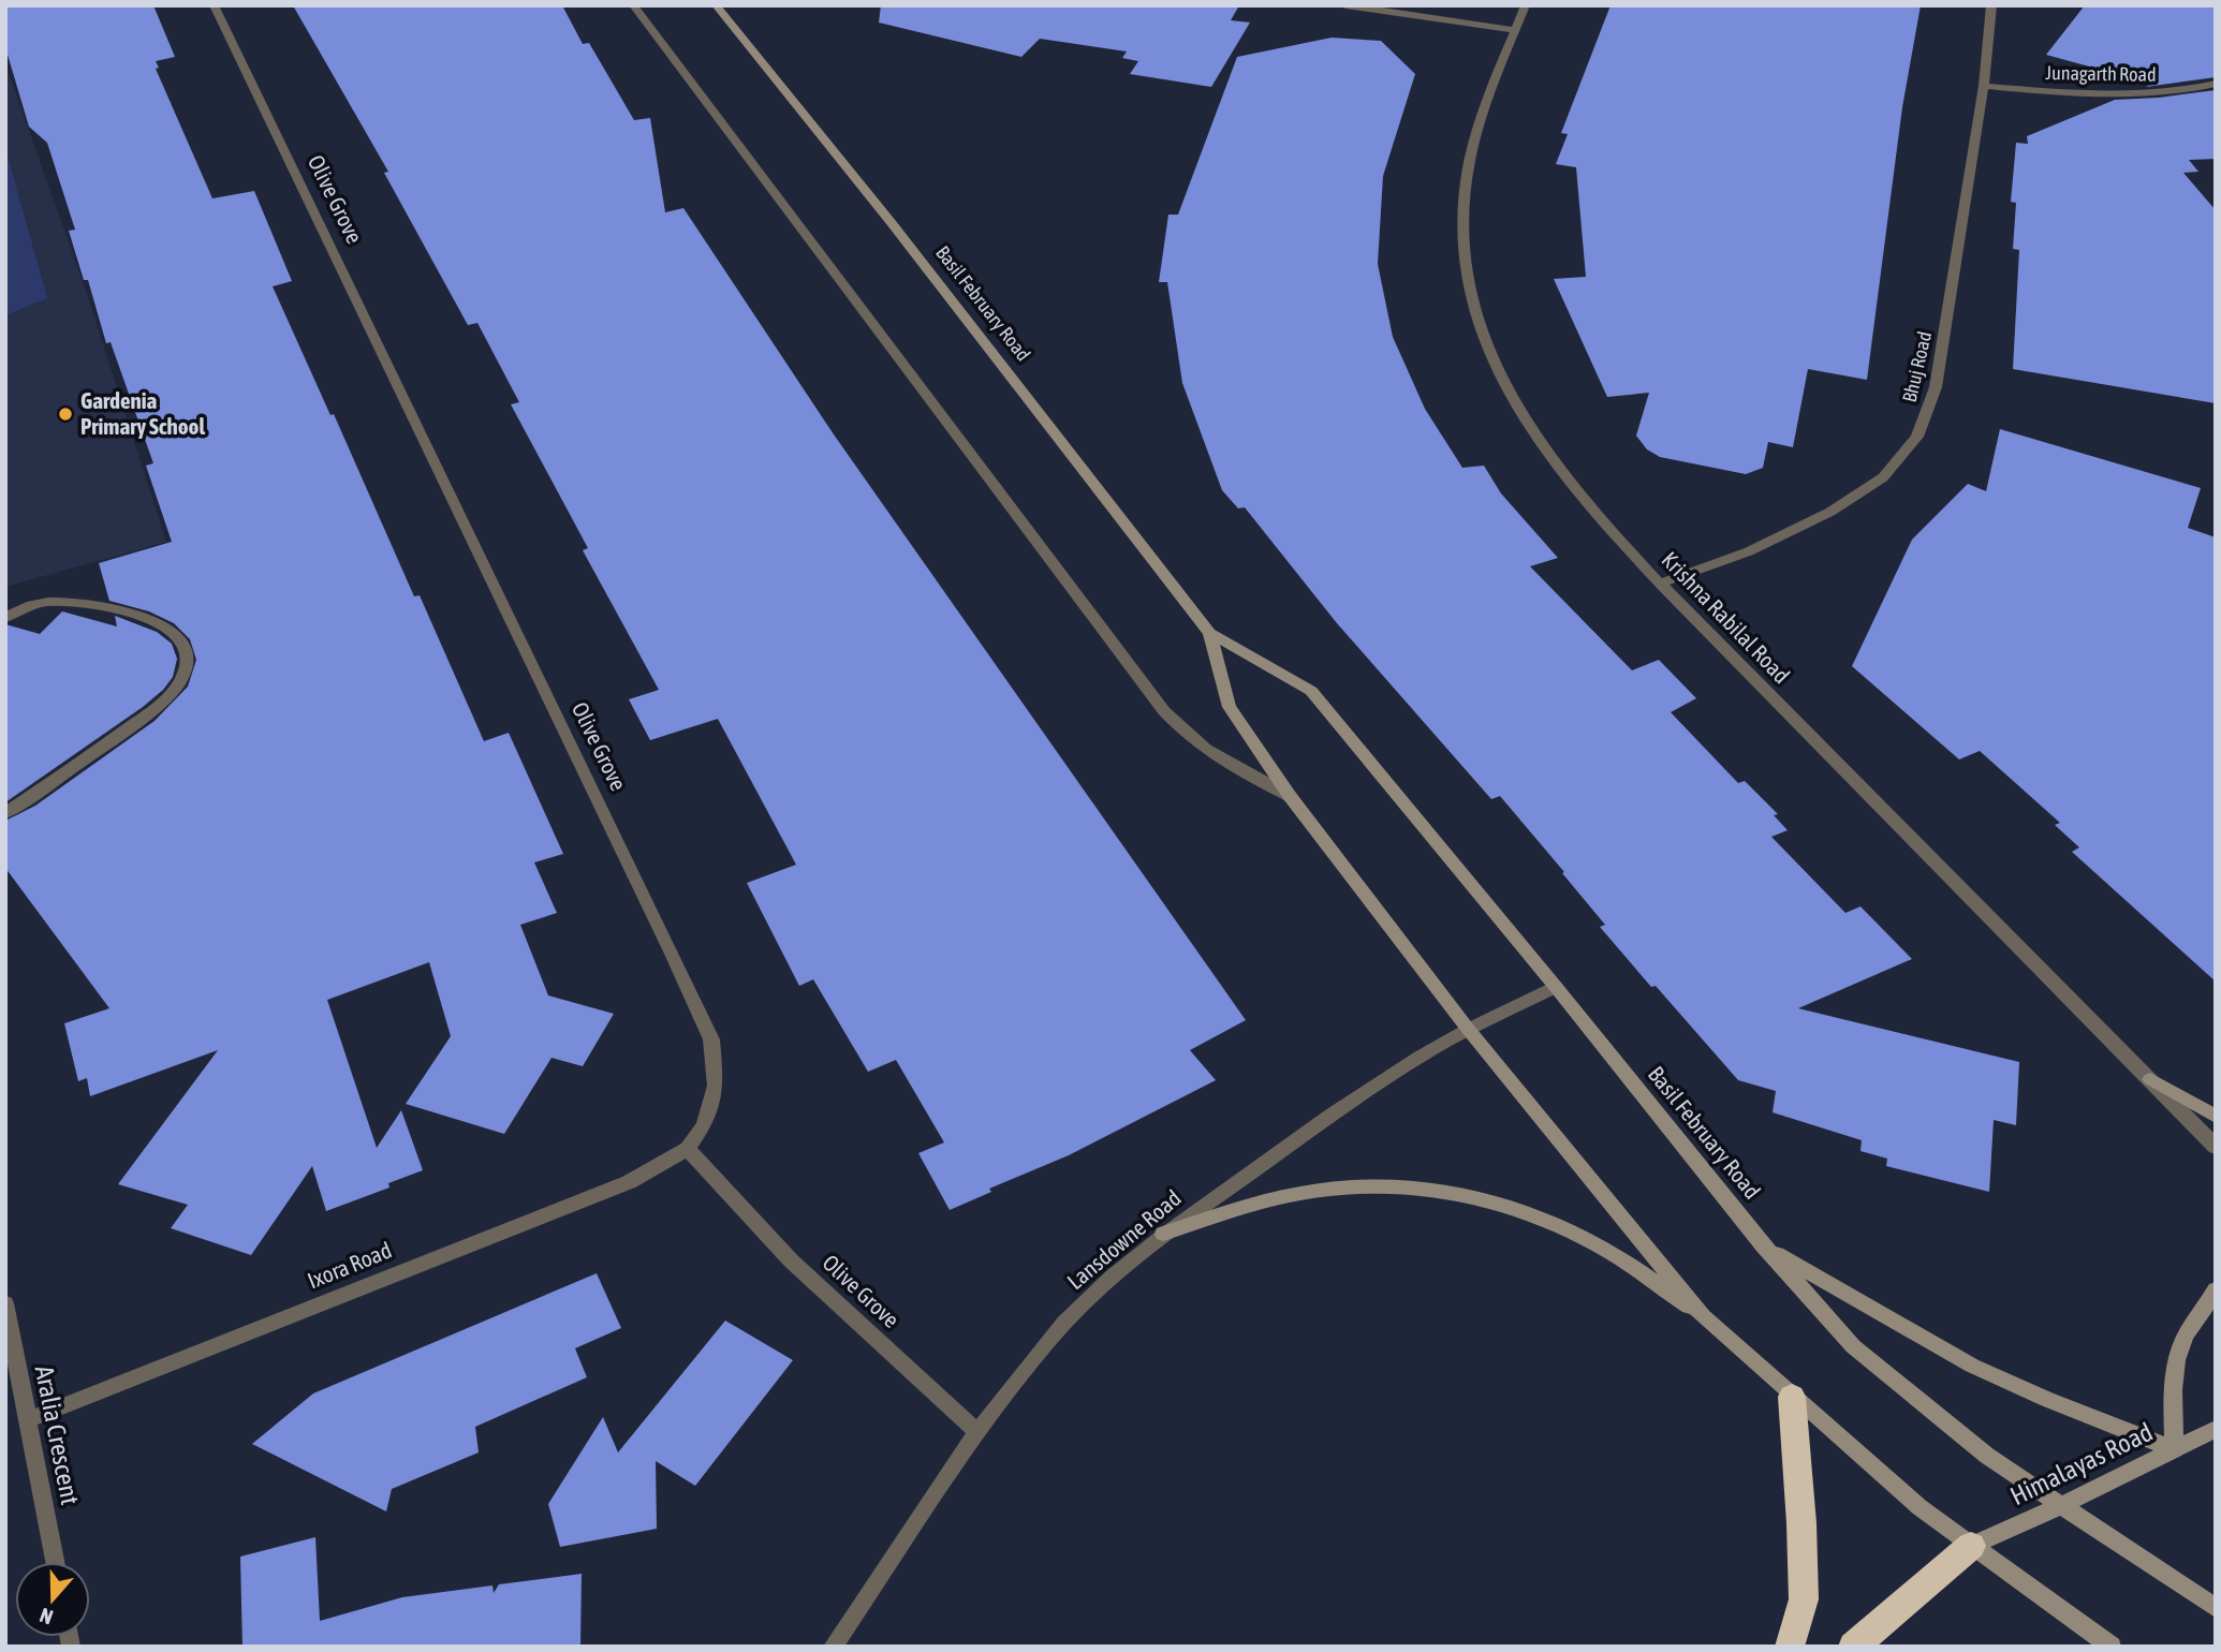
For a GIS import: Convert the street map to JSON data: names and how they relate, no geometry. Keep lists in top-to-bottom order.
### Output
{
  "streets": {
    "street": [
      "Junagarth Road",
      "Olive Grove",
      "Basil February Road",
      "Bhuj Road",
      "Krishna Rabilal Road",
      "Lansdowne Road",
      "Ixora Road",
      "Aralia Crescent",
      "Himalayas Road"
    ]
  },
  "crossings": [
    ["Junagarth Road", "Bhuj Road"],
    ["Olive Grove", "Lansdowne Road"],
    ["Olive Grove", "Ixora Road"],
    ["Basil February Road", "Lansdowne Road"],
    ["Basil February Road", "Himalayas Road"],
    ["Bhuj Road", "Krishna Rabilal Road"],
    ["Ixora Road", "Aralia Crescent"]
  ],
  "places": ["Gardenia Primary School"],
  "north": "bottom"
}
